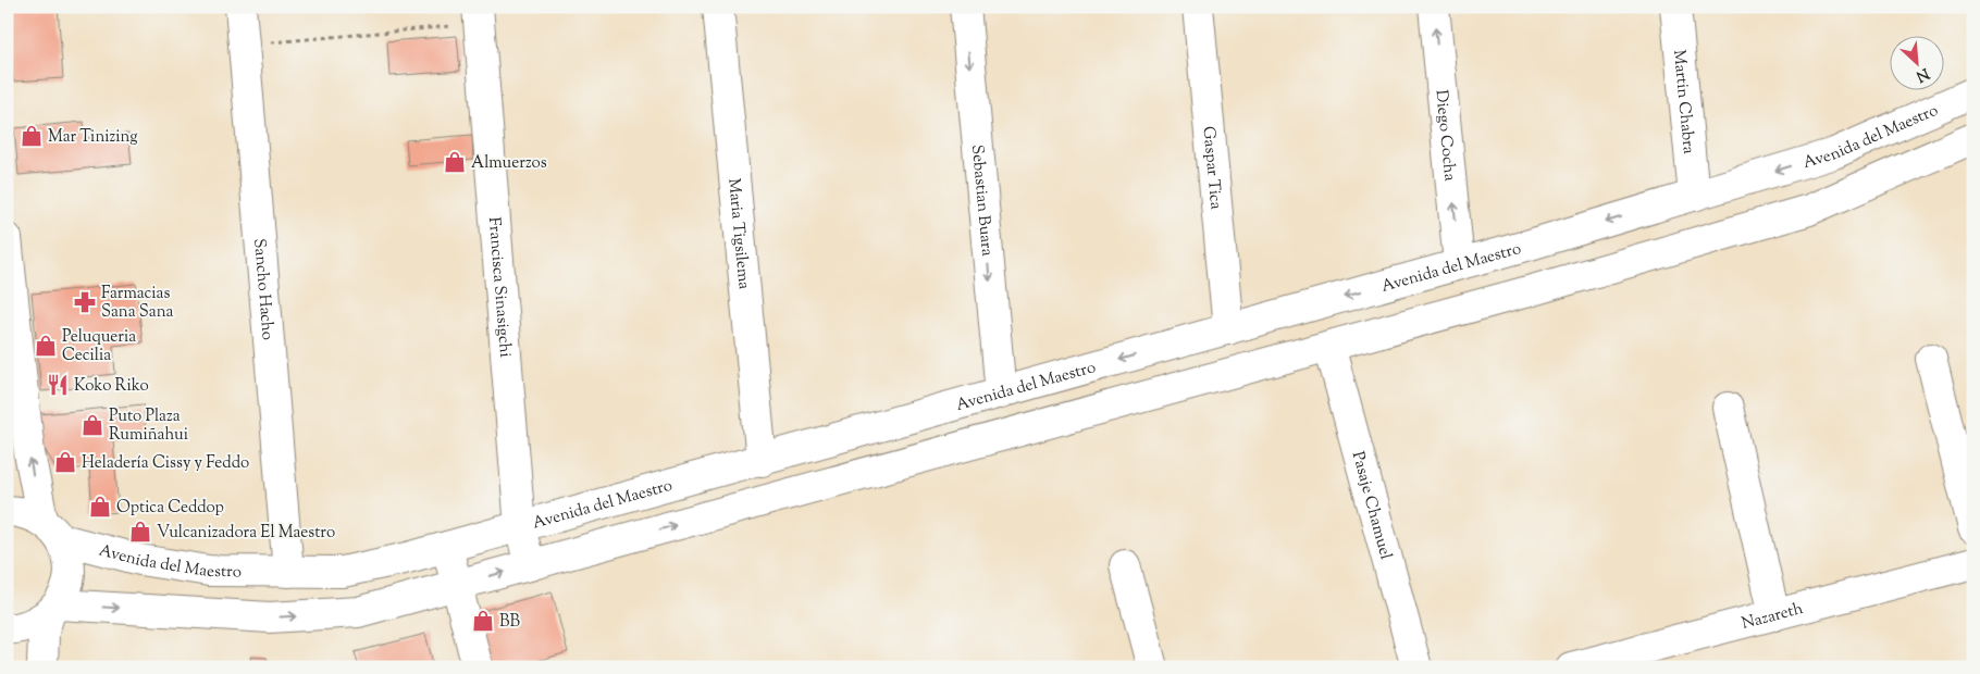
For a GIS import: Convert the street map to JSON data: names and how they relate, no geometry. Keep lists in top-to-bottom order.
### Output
{
  "streets": {
    "main road": [
      "Martin Chabra",
      "Avenida del Maestro",
      "Diego Cocha",
      "Gaspar Tica",
      "Sebastian Buara",
      "Maria Tigsilema",
      "Francisca Sinasigchi",
      "Sancho Hacho",
      "Pasaje Chamuel",
      "Nazareth"
    ]
  },
  "crossings": [
    ["Martin Chabra", "Avenida del Maestro"],
    ["Avenida del Maestro", "Diego Cocha"],
    ["Avenida del Maestro", "Gaspar Tica"],
    ["Avenida del Maestro", "Sebastian Buara"],
    ["Avenida del Maestro", "Maria Tigsilema"],
    ["Avenida del Maestro", "Francisca Sinasigchi"],
    ["Avenida del Maestro", "Sancho Hacho"]
  ],
  "one_way": ["Diego Cocha", "Sebastian Buara"],
  "places": {
    "shop": [
      "Mar Tinizing",
      "Almuerzos",
      "Peluqueria Cecilia",
      "Puto Plaza Rumiñahui",
      "Heladería Cissy y Feddo",
      "Optica Ceddop",
      "Vulcanizadora El Maestro",
      "BB"
    ],
    "pharmacy": ["Farmacias Sana Sana"],
    "restaurant": ["Koko Riko"]
  },
  "north": "bottom right"
}
